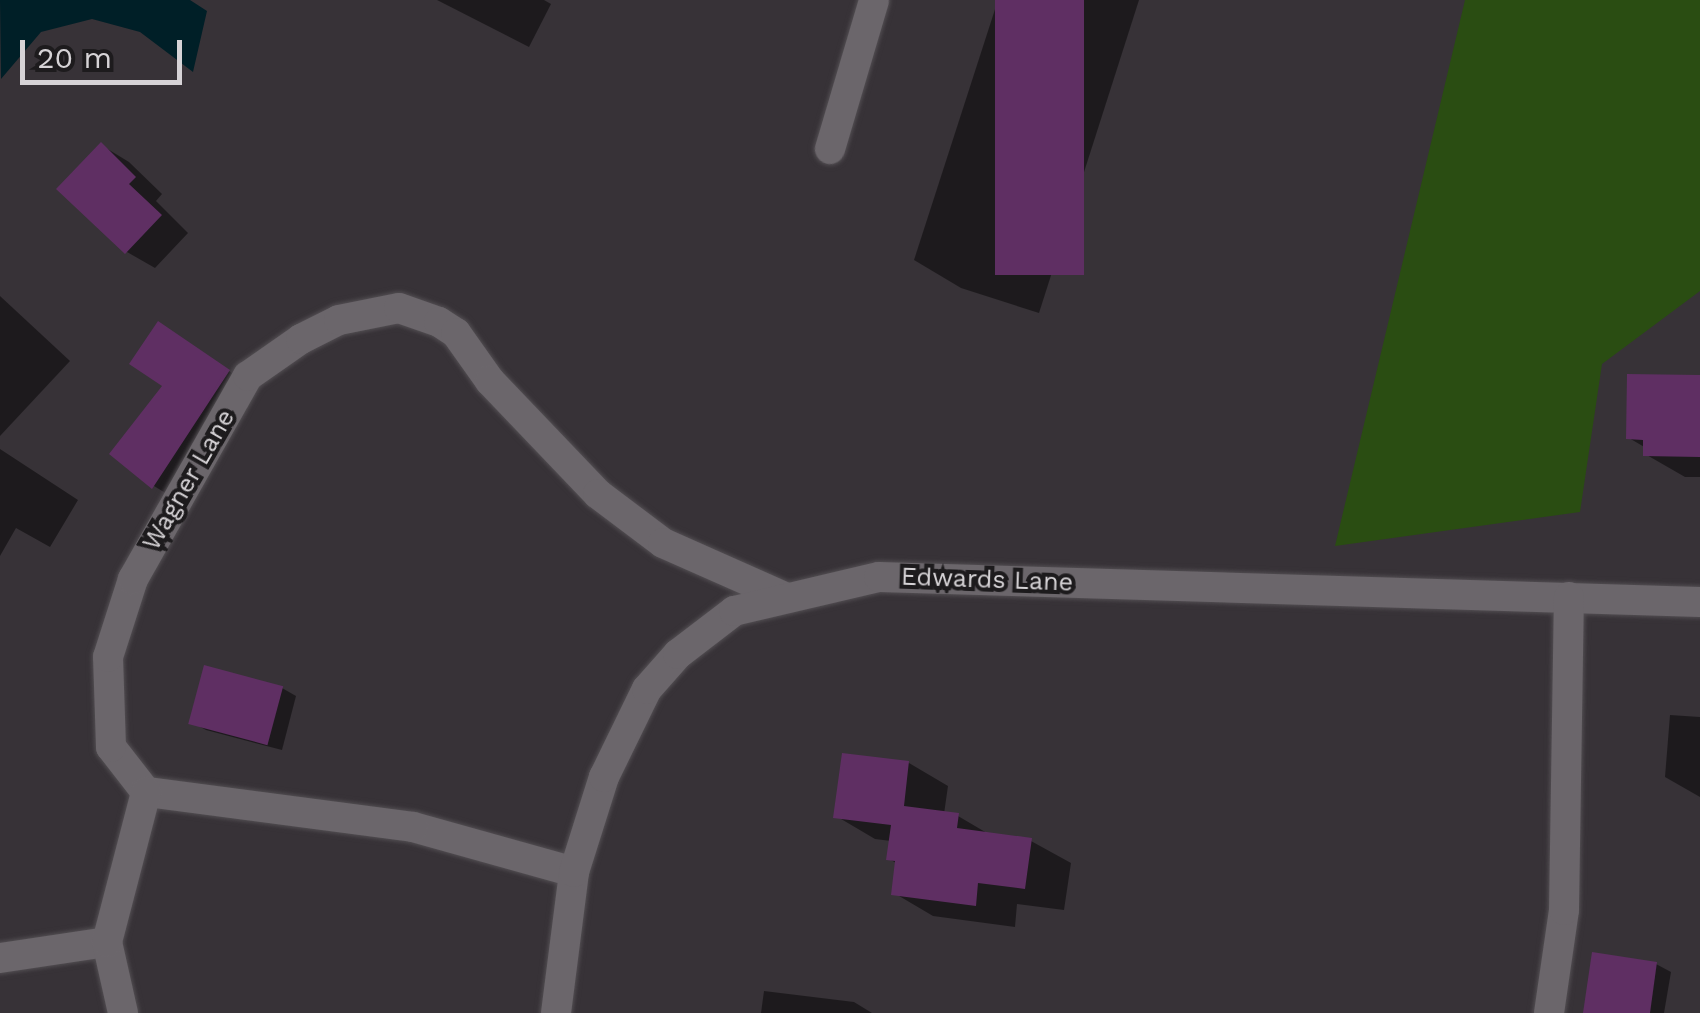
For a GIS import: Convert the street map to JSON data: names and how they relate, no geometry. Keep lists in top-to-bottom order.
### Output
{
  "streets": {
    "street": ["Wagner Lane", "Edwards Lane"]
  },
  "crossings": [
    ["Wagner Lane", "Edwards Lane"]
  ],
  "scale_bar": "20 m"
}
